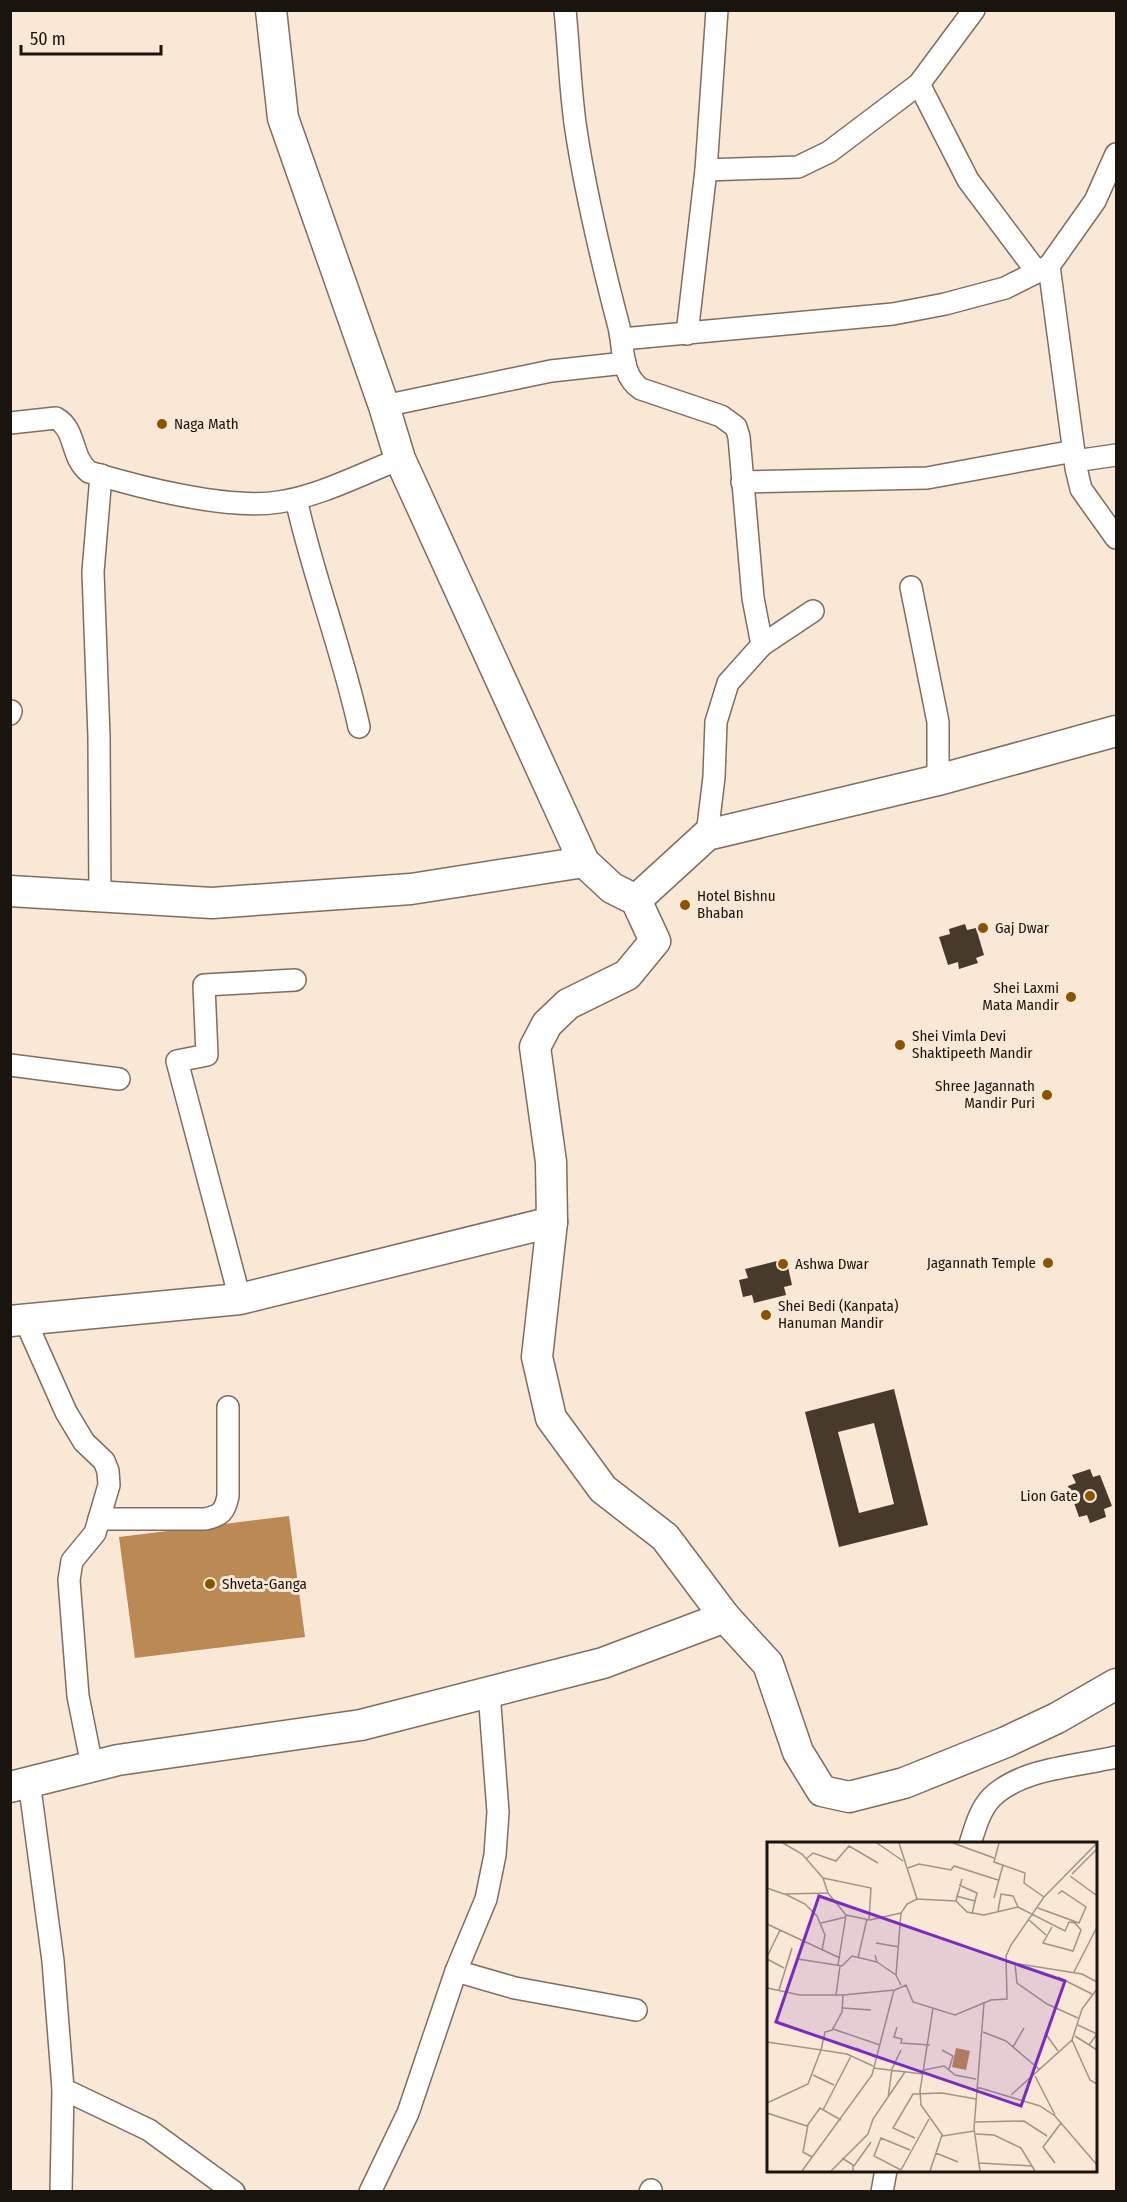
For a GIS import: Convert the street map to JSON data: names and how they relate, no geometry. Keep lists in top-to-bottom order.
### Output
{
  "places": [
    "Naga Math",
    "Hotel Bishnu Bhaban",
    "Gaj Dwar",
    "Shei Laxmi Mata Mandir",
    "Shei Vimla Devi Shaktipeeth Mandir",
    "Shree Jagannath Mandir Puri",
    "Jagannath Temple",
    "Ashwa Dwar",
    "Shei Bedi (Kanpata) Hanuman Mandir",
    "Lion Gate",
    "Shveta-Ganga"
  ],
  "scale_bar": "50 m"
}
